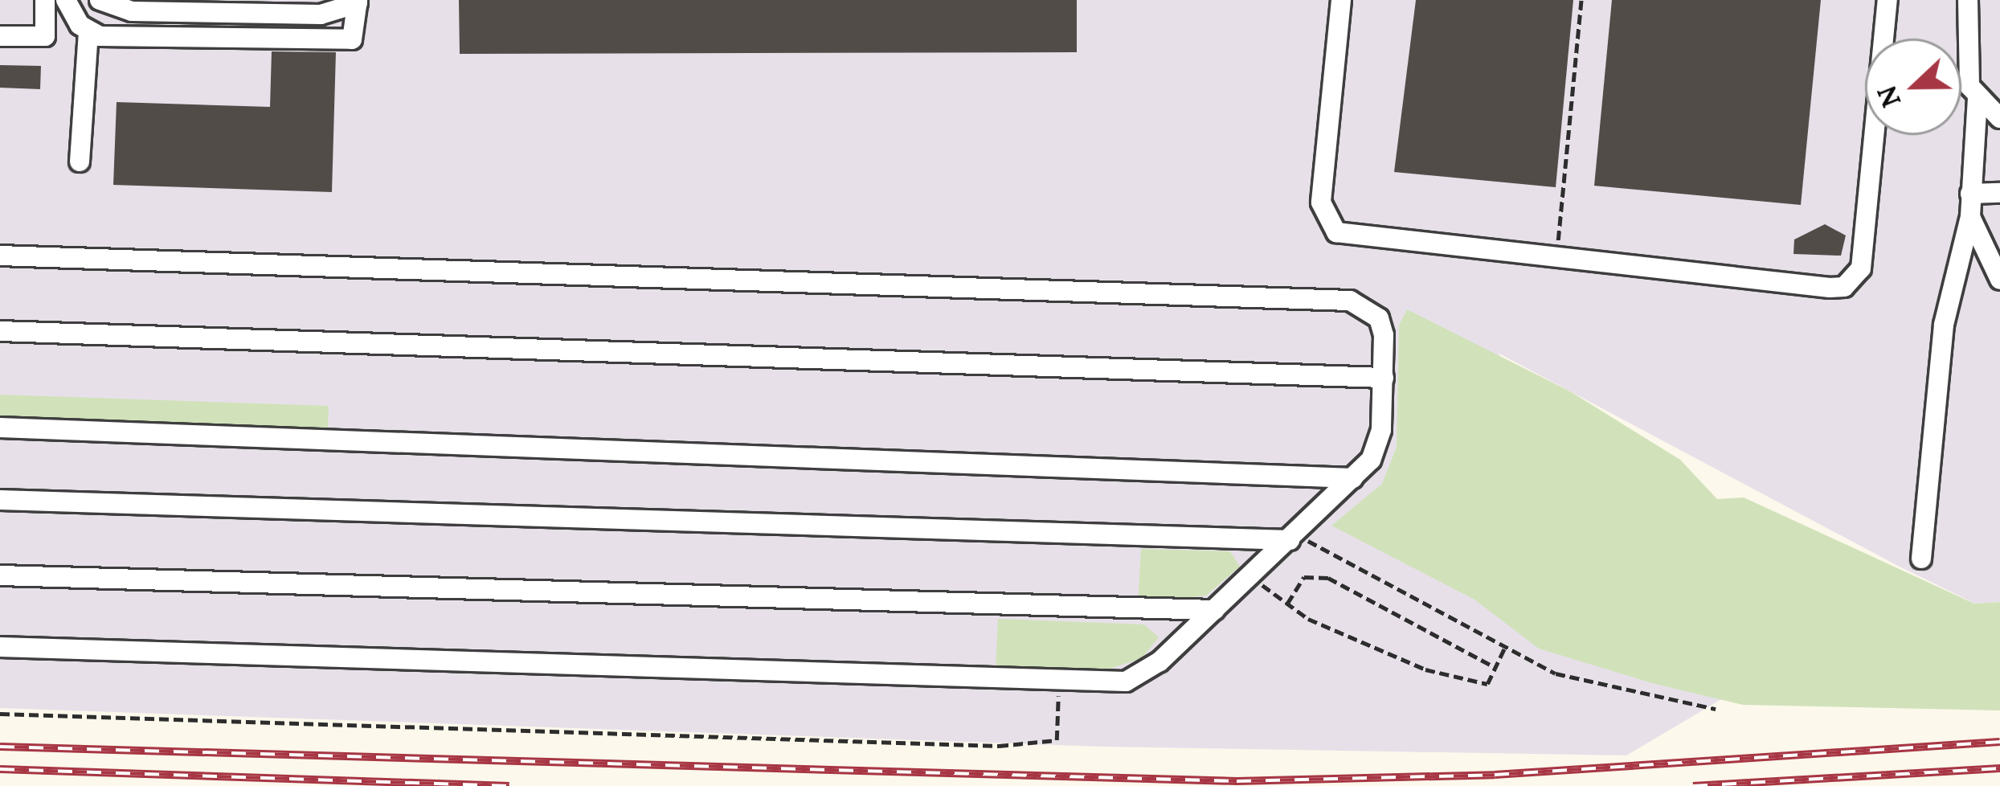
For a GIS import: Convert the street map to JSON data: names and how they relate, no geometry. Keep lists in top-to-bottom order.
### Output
{
  "north": "left"
}
